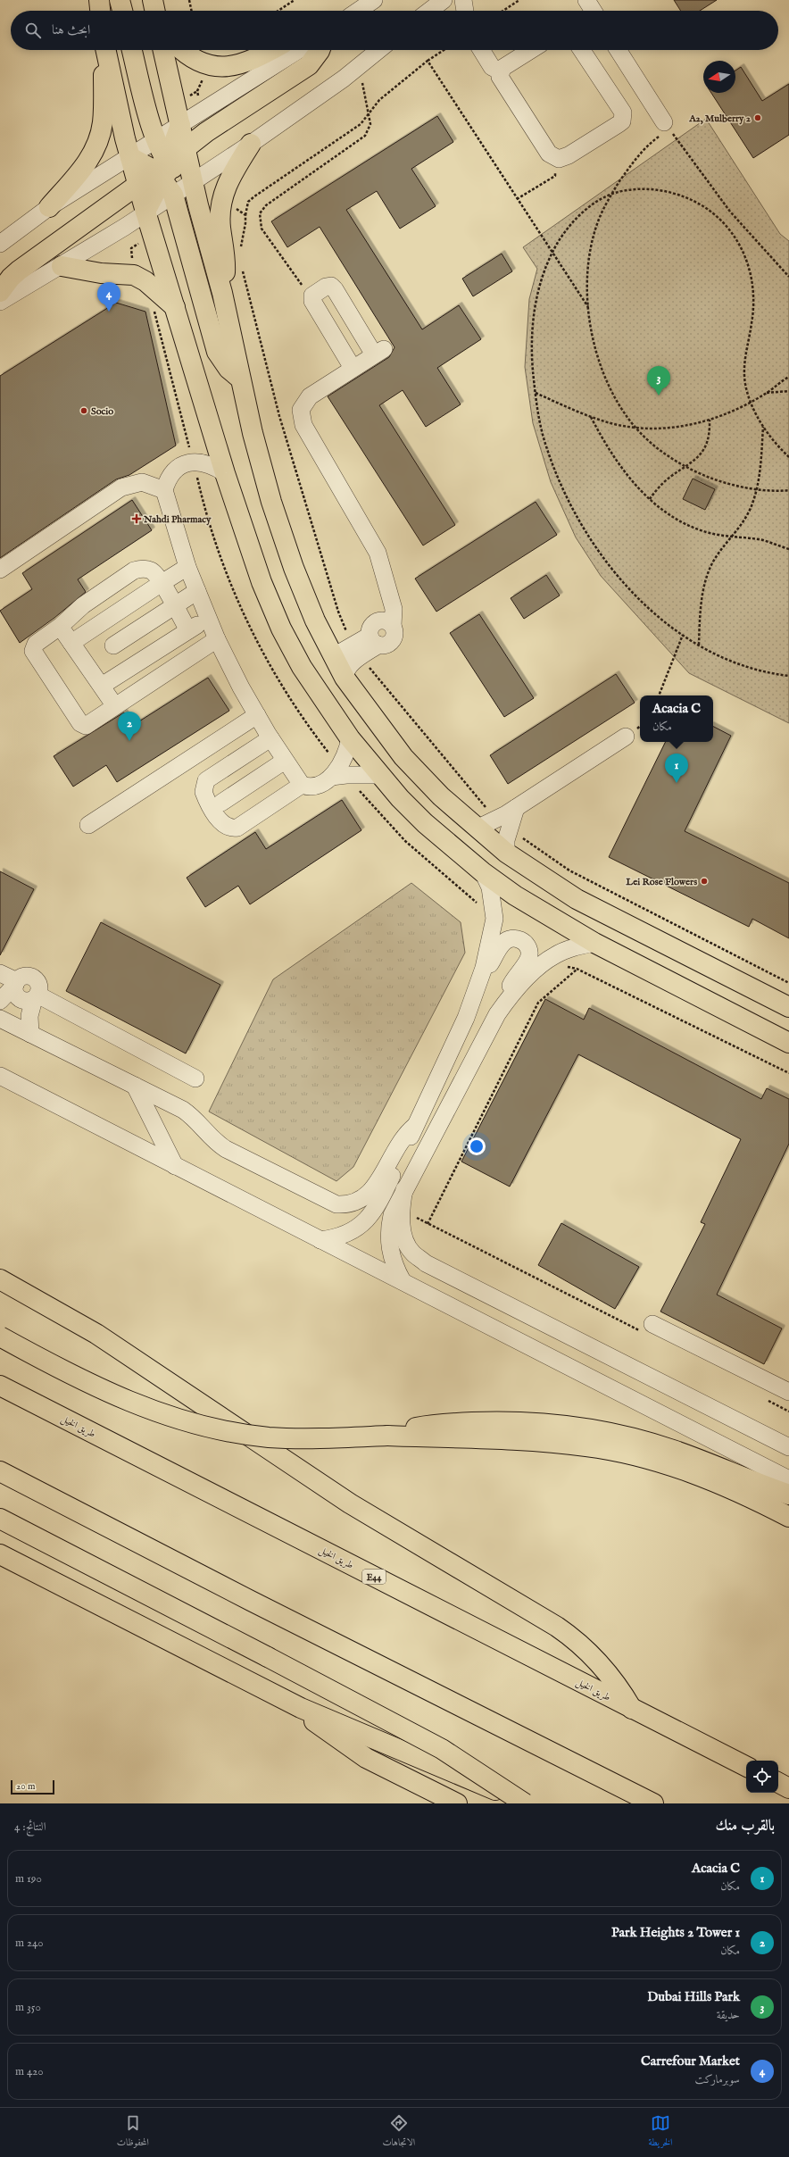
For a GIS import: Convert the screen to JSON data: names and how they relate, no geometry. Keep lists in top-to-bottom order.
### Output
{
  "streets": {
    "main road": ["طريق الخيل", "E44"]
  },
  "places": {
    "other": ["A2, Mulberry 2", "Socio", "Lei Rose Flowers"],
    "health": ["Nahdi Pharmacy"]
  },
  "scale_bar": "20 m",
  "north": "left",
  "page": {
    "search": "ابحث هنا",
    "pins": [
      "4",
      "3",
      "2",
      "1"
    ],
    "popup": ["Acacia C", "مكان"],
    "scale": "20 m",
    "heading": ["بالقرب منك", "النتائج: 4"],
    "list": [
      {
        "mark": "1",
        "name": "Acacia C",
        "note": "مكان",
        "value": "190 m"
      },
      {
        "mark": "2",
        "name": "Park Heights 2 Tower 1",
        "note": "مكان",
        "value": "240 m"
      },
      {
        "mark": "3",
        "name": "Dubai Hills Park",
        "note": "حديقة",
        "value": "350 m"
      },
      {
        "mark": "4",
        "name": "Carrefour Market",
        "note": "سوبرماركت",
        "value": "420 m"
      }
    ],
    "nav": ["الخريطة", "الاتجاهات", "المحفوظات"]
  }
}
